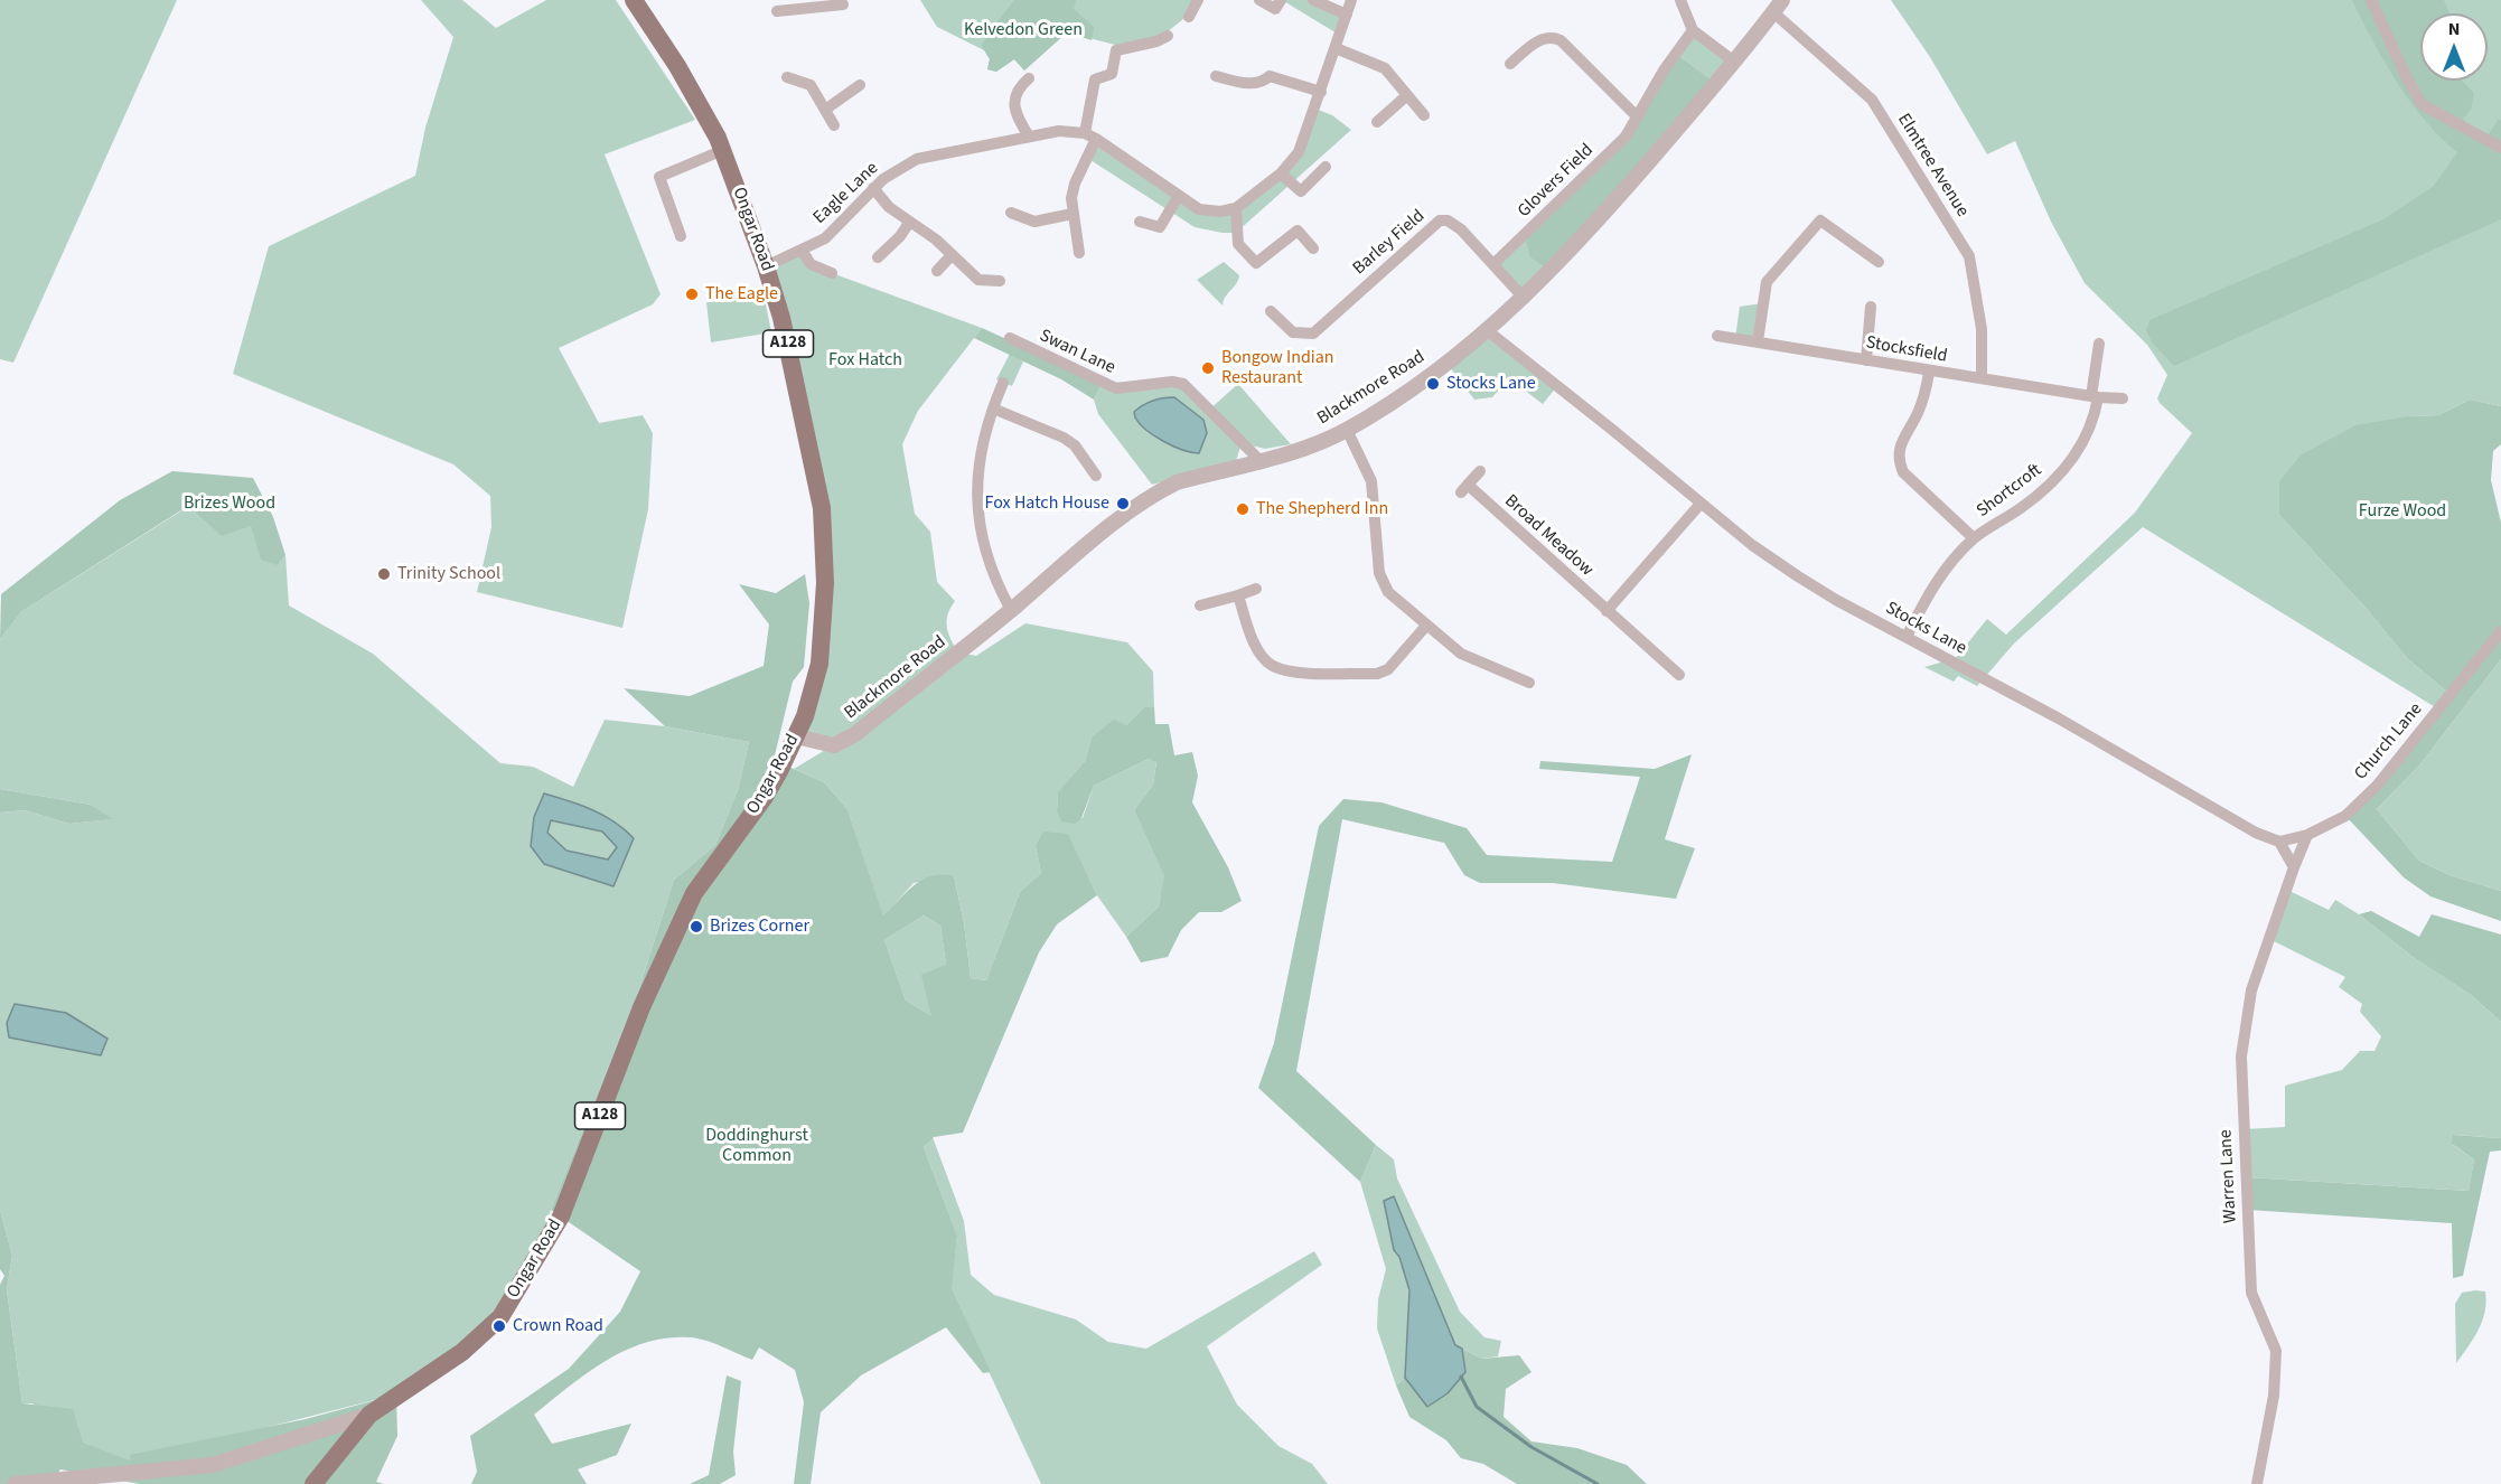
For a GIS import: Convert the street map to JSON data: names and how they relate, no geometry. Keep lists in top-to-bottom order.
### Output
{
  "streets": {
    "main road": ["Ongar Road", "A128"],
    "street": [
      "Elmtree Avenue",
      "Glovers Field",
      "Eagle Lane",
      "Barley Field",
      "Stocksfield",
      "Swan Lane",
      "Blackmore Road",
      "Shortcroft",
      "Broad Meadow",
      "Stocks Lane",
      "Church Lane",
      "Warren Lane"
    ]
  },
  "crossings": [
    ["Elmtree Avenue", "Stocksfield"],
    ["Elmtree Avenue", "Blackmore Road"],
    ["Glovers Field", "Barley Field"],
    ["Eagle Lane", "Ongar Road"],
    ["Ongar Road", "Blackmore Road"],
    ["Barley Field", "Blackmore Road"],
    ["Stocksfield", "Shortcroft"],
    ["Swan Lane", "Blackmore Road"],
    ["Blackmore Road", "Stocks Lane"],
    ["Shortcroft", "Stocks Lane"],
    ["Stocks Lane", "Church Lane"],
    ["Church Lane", "Warren Lane"]
  ],
  "parks": [
    "Kelvedon Green",
    "Fox Hatch",
    "Brizes Wood",
    "Furze Wood",
    "Doddinghurst Common"
  ],
  "places": [
    "The Eagle",
    "Bongow Indian Restaurant",
    "Stocks Lane",
    "Fox Hatch House",
    "The Shepherd Inn",
    "Trinity School",
    "Brizes Corner",
    "Crown Road"
  ],
  "north": "top"
}
